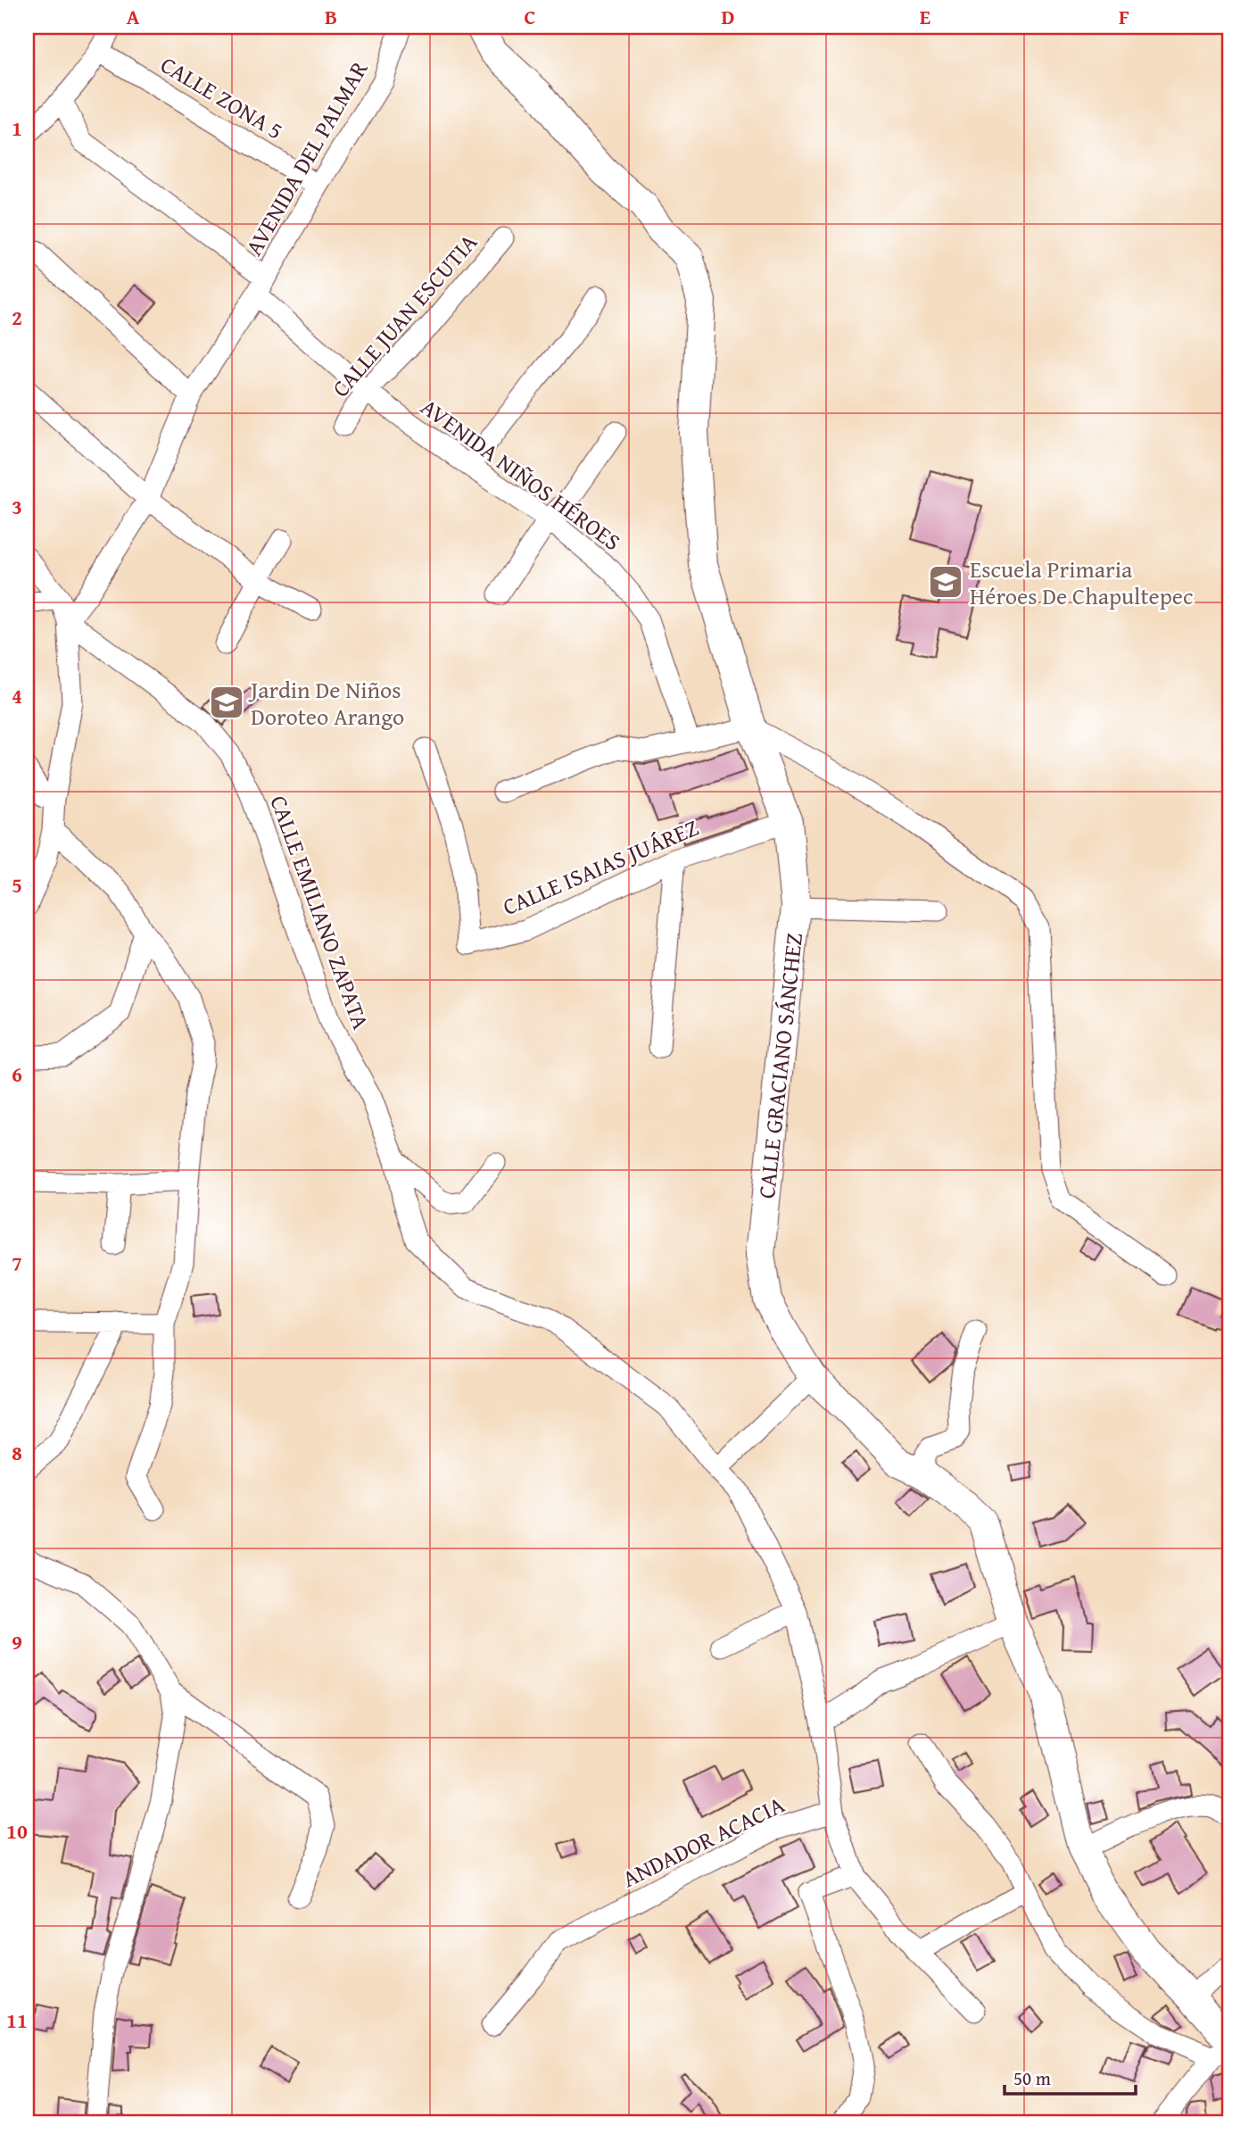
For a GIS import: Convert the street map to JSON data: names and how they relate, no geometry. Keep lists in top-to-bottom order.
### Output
{
  "streets": {
    "street": [
      "CALLE ZONA 5",
      "AVENIDA DEL PALMAR",
      "CALLE JUAN ESCUTIA",
      "AVENIDA NIÑOS HÉROES",
      "CALLE ISAIAS JUÁREZ",
      "CALLE EMILIANO ZAPATA",
      "CALLE GRACIANO SÁNCHEZ",
      "ANDADOR ACACIA"
    ]
  },
  "crossings": [
    ["CALLE ZONA 5", "AVENIDA DEL PALMAR"],
    ["AVENIDA DEL PALMAR", "AVENIDA NIÑOS HÉROES"],
    ["AVENIDA DEL PALMAR", "CALLE EMILIANO ZAPATA"],
    ["CALLE JUAN ESCUTIA", "AVENIDA NIÑOS HÉROES"],
    ["CALLE ISAIAS JUÁREZ", "CALLE GRACIANO SÁNCHEZ"],
    ["CALLE EMILIANO ZAPATA", "ANDADOR ACACIA"]
  ],
  "places": {
    "school or university": ["Escuela Primaria Héroes De Chapultepec", "Jardin De Niños Doroteo Arango"]
  },
  "scale_bar": "50 m",
  "grid": {
    "columns": [
      "A",
      "B",
      "C",
      "D",
      "E",
      "F"
    ],
    "rows": [
      "1",
      "2",
      "3",
      "4",
      "5",
      "6",
      "7",
      "8",
      "9",
      "10",
      "11"
    ]
  }
}
